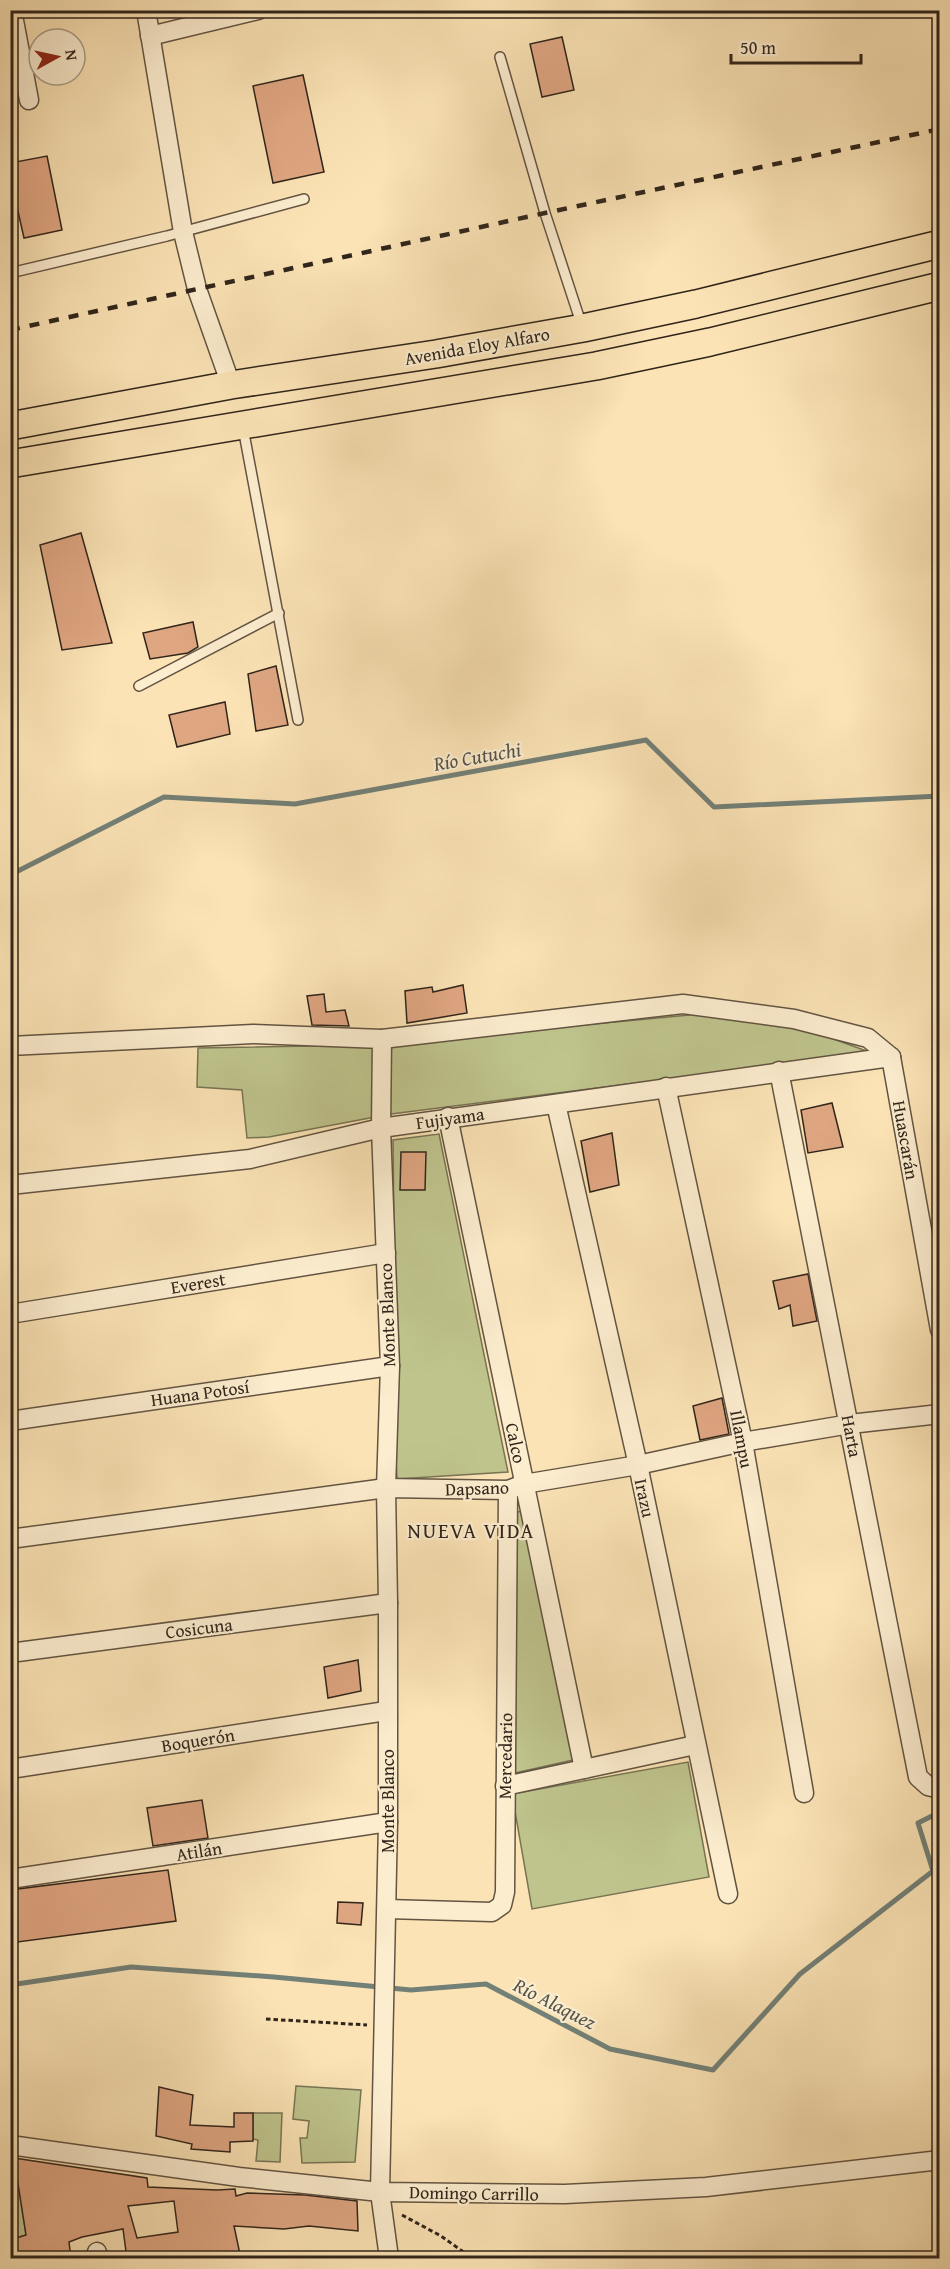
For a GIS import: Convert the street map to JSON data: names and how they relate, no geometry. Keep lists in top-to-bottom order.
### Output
{
  "streets": {
    "main road": ["Avenida Eloy Alfaro"],
    "street": [
      "Fujiyama",
      "Huascarán",
      "Everest",
      "Monte Blanco",
      "Huana Potosí",
      "Harta",
      "Illampu",
      "Calco",
      "Dapsano",
      "Irazu",
      "Cosicuna",
      "Boquerón",
      "Mercedario",
      "Atilán",
      "Domingo Carrillo"
    ]
  },
  "crossings": [
    ["Fujiyama", "Huascarán"],
    ["Fujiyama", "Monte Blanco"],
    ["Fujiyama", "Harta"],
    ["Fujiyama", "Illampu"],
    ["Fujiyama", "Calco"],
    ["Fujiyama", "Irazu"],
    ["Everest", "Monte Blanco"],
    ["Monte Blanco", "Huana Potosí"],
    ["Monte Blanco", "Dapsano"],
    ["Monte Blanco", "Cosicuna"],
    ["Monte Blanco", "Boquerón"],
    ["Monte Blanco", "Mercedario"],
    ["Monte Blanco", "Atilán"],
    ["Harta", "Dapsano"],
    ["Illampu", "Dapsano"],
    ["Calco", "Dapsano"],
    ["Calco", "Mercedario"],
    ["Dapsano", "Irazu"],
    ["Dapsano", "Mercedario"]
  ],
  "districts": ["NUEVA VIDA"],
  "water": ["Río Cutuchi", "Río Alaquez"],
  "scale_bar": "50 m",
  "north": "right"
}
